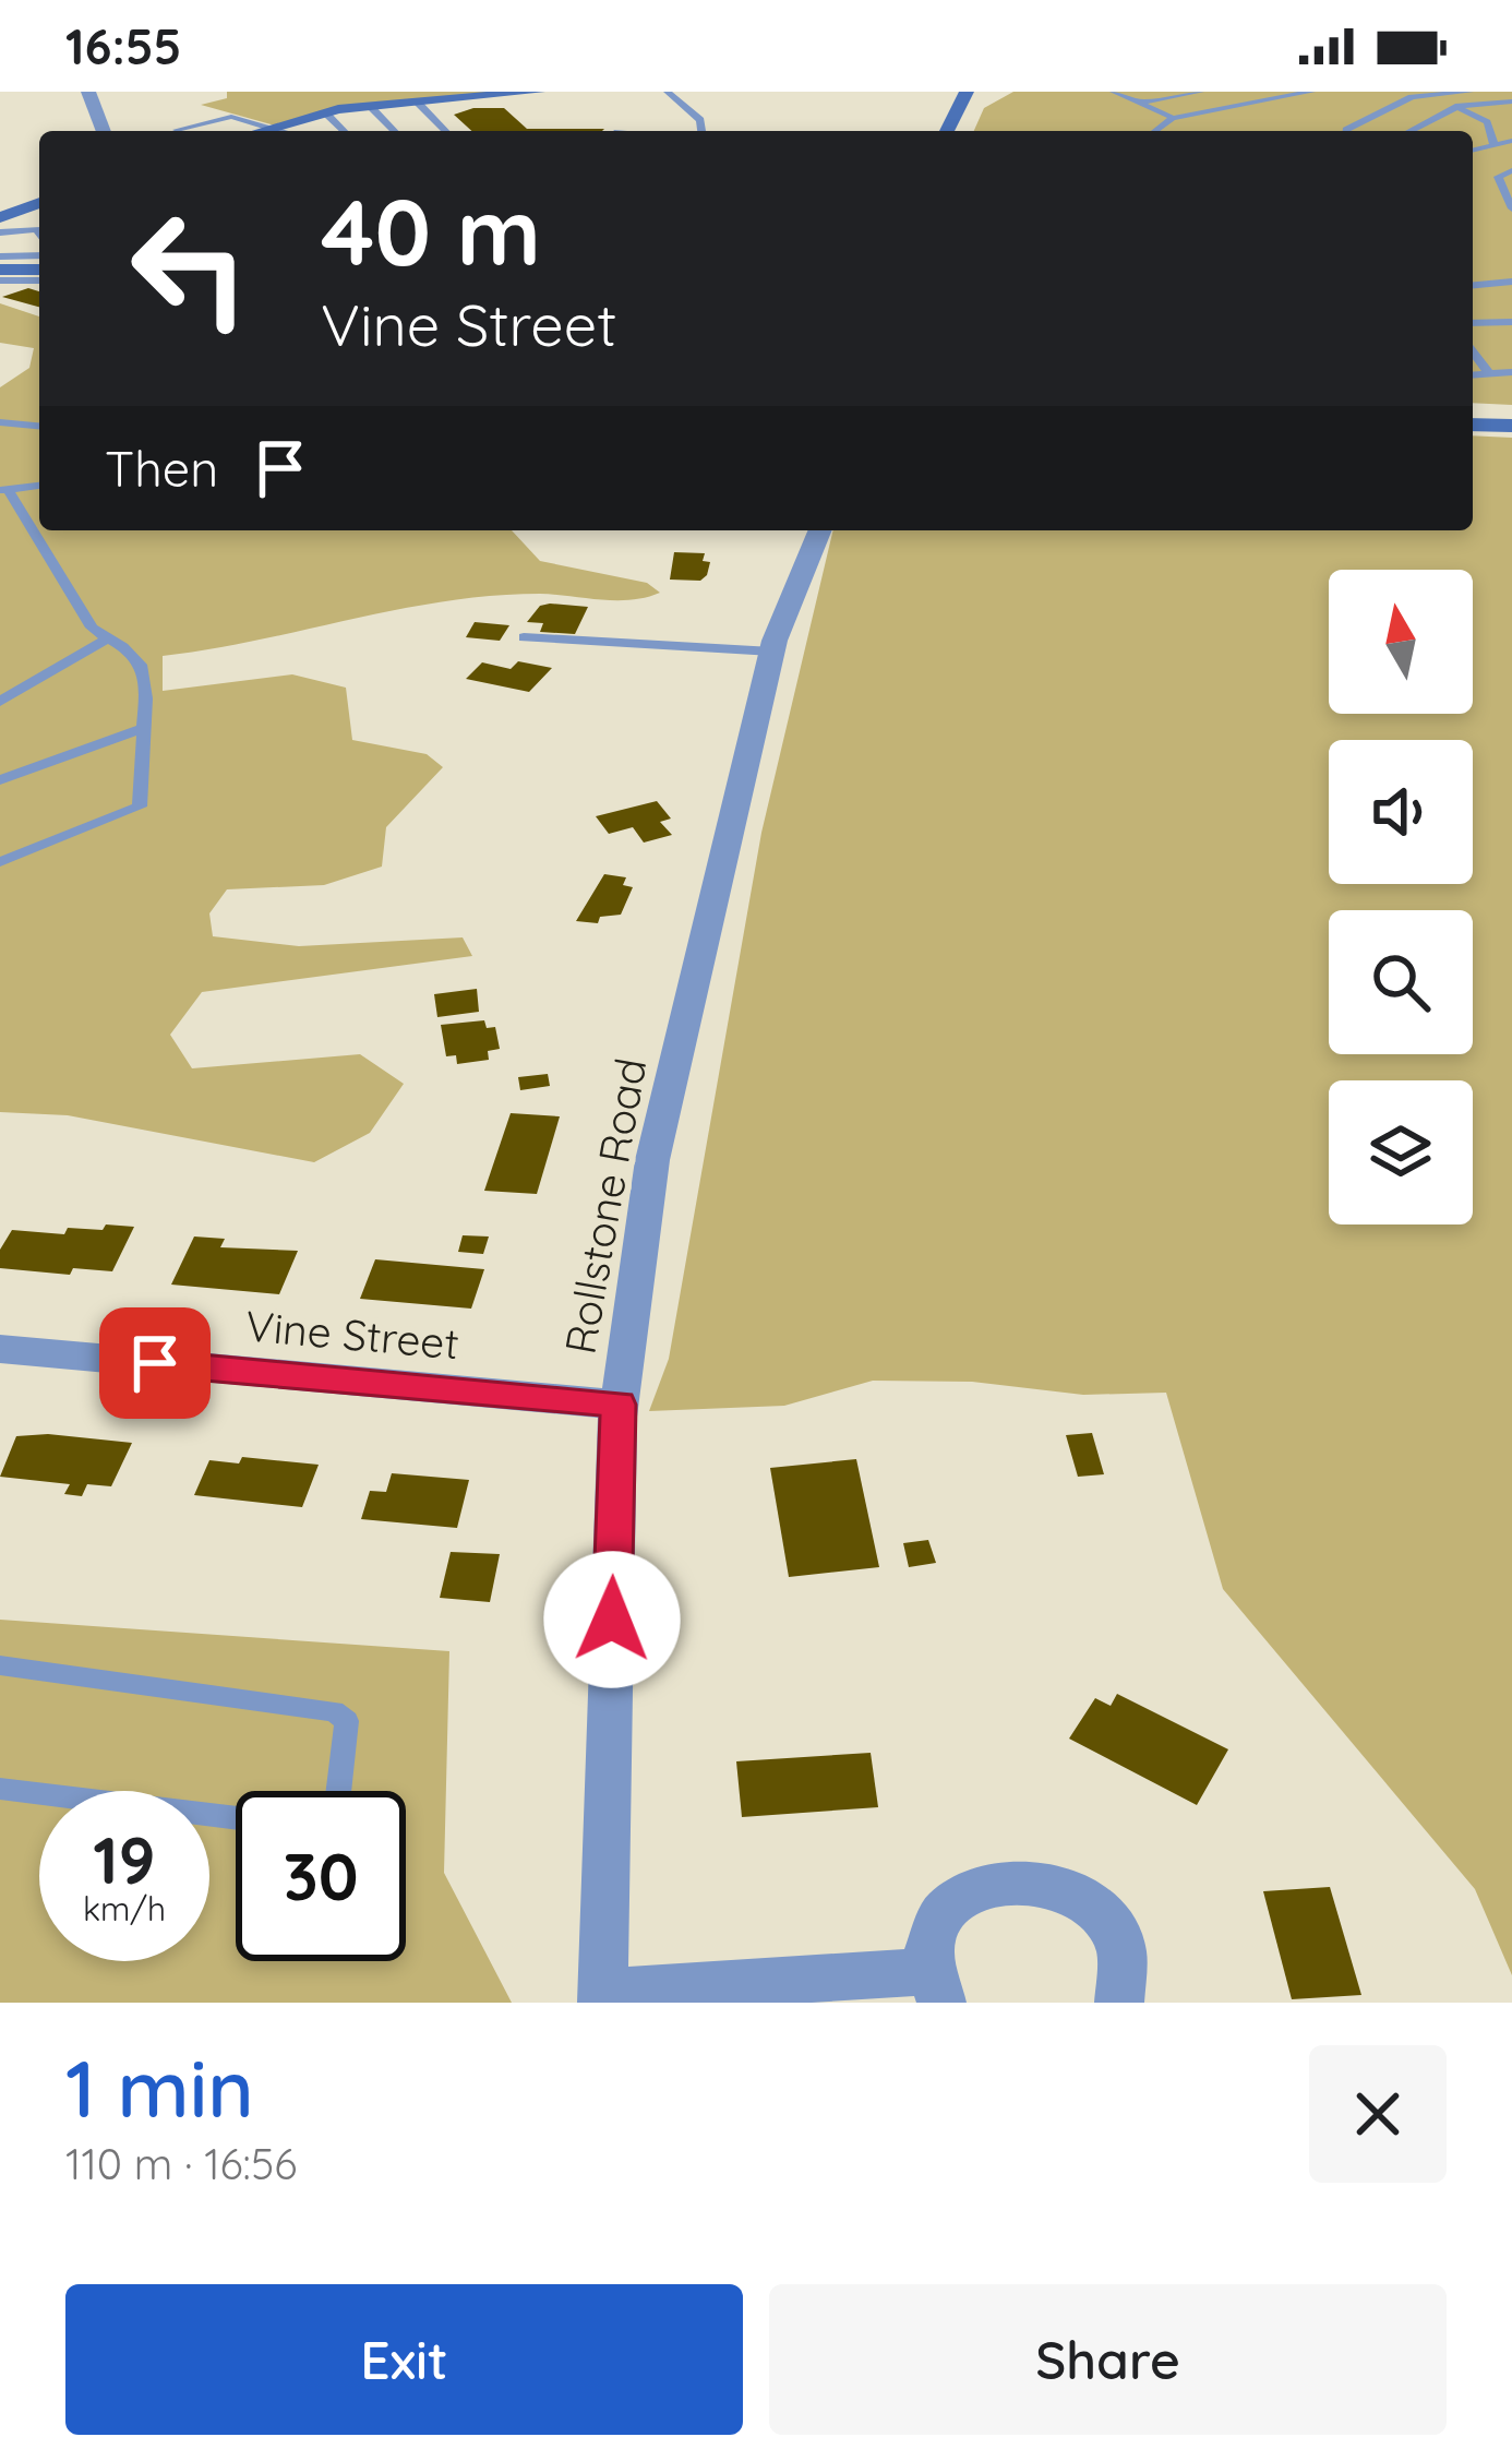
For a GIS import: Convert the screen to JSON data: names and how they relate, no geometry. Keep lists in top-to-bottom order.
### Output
{
  "streets": {
    "street": ["Rollstone Road", "Vine Street"]
  },
  "crossings": [
    ["Rollstone Road", "Vine Street"]
  ],
  "north": "top",
  "page": {
    "status": "16:55",
    "turn": ["40 m", "Vine Street"],
    "then": "Then",
    "speed": "19 km/h",
    "limit": "30",
    "heading": ["1 min", "110 m · 16:56"],
    "buttons": ["Exit", "Share"]
  }
}
